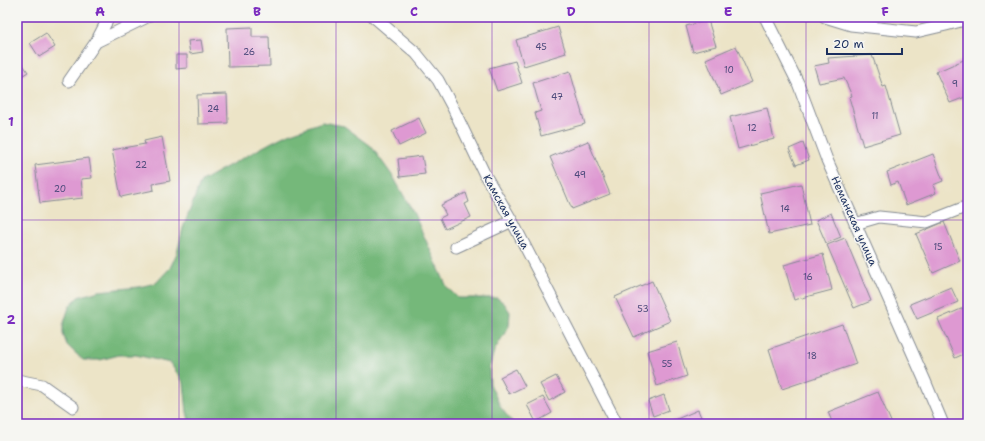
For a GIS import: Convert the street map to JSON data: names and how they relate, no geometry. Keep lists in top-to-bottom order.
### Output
{
  "streets": {
    "lane": ["Камская улица", "Неманская улица"]
  },
  "house_numbers": [
    "45",
    "26",
    "10",
    "9",
    "47",
    "24",
    "11",
    "12",
    "22",
    "49",
    "20",
    "14",
    "15",
    "16",
    "53",
    "18",
    "55"
  ],
  "scale_bar": "20 m",
  "grid": {
    "columns": [
      "A",
      "B",
      "C",
      "D",
      "E",
      "F"
    ],
    "rows": ["1", "2"]
  }
}
